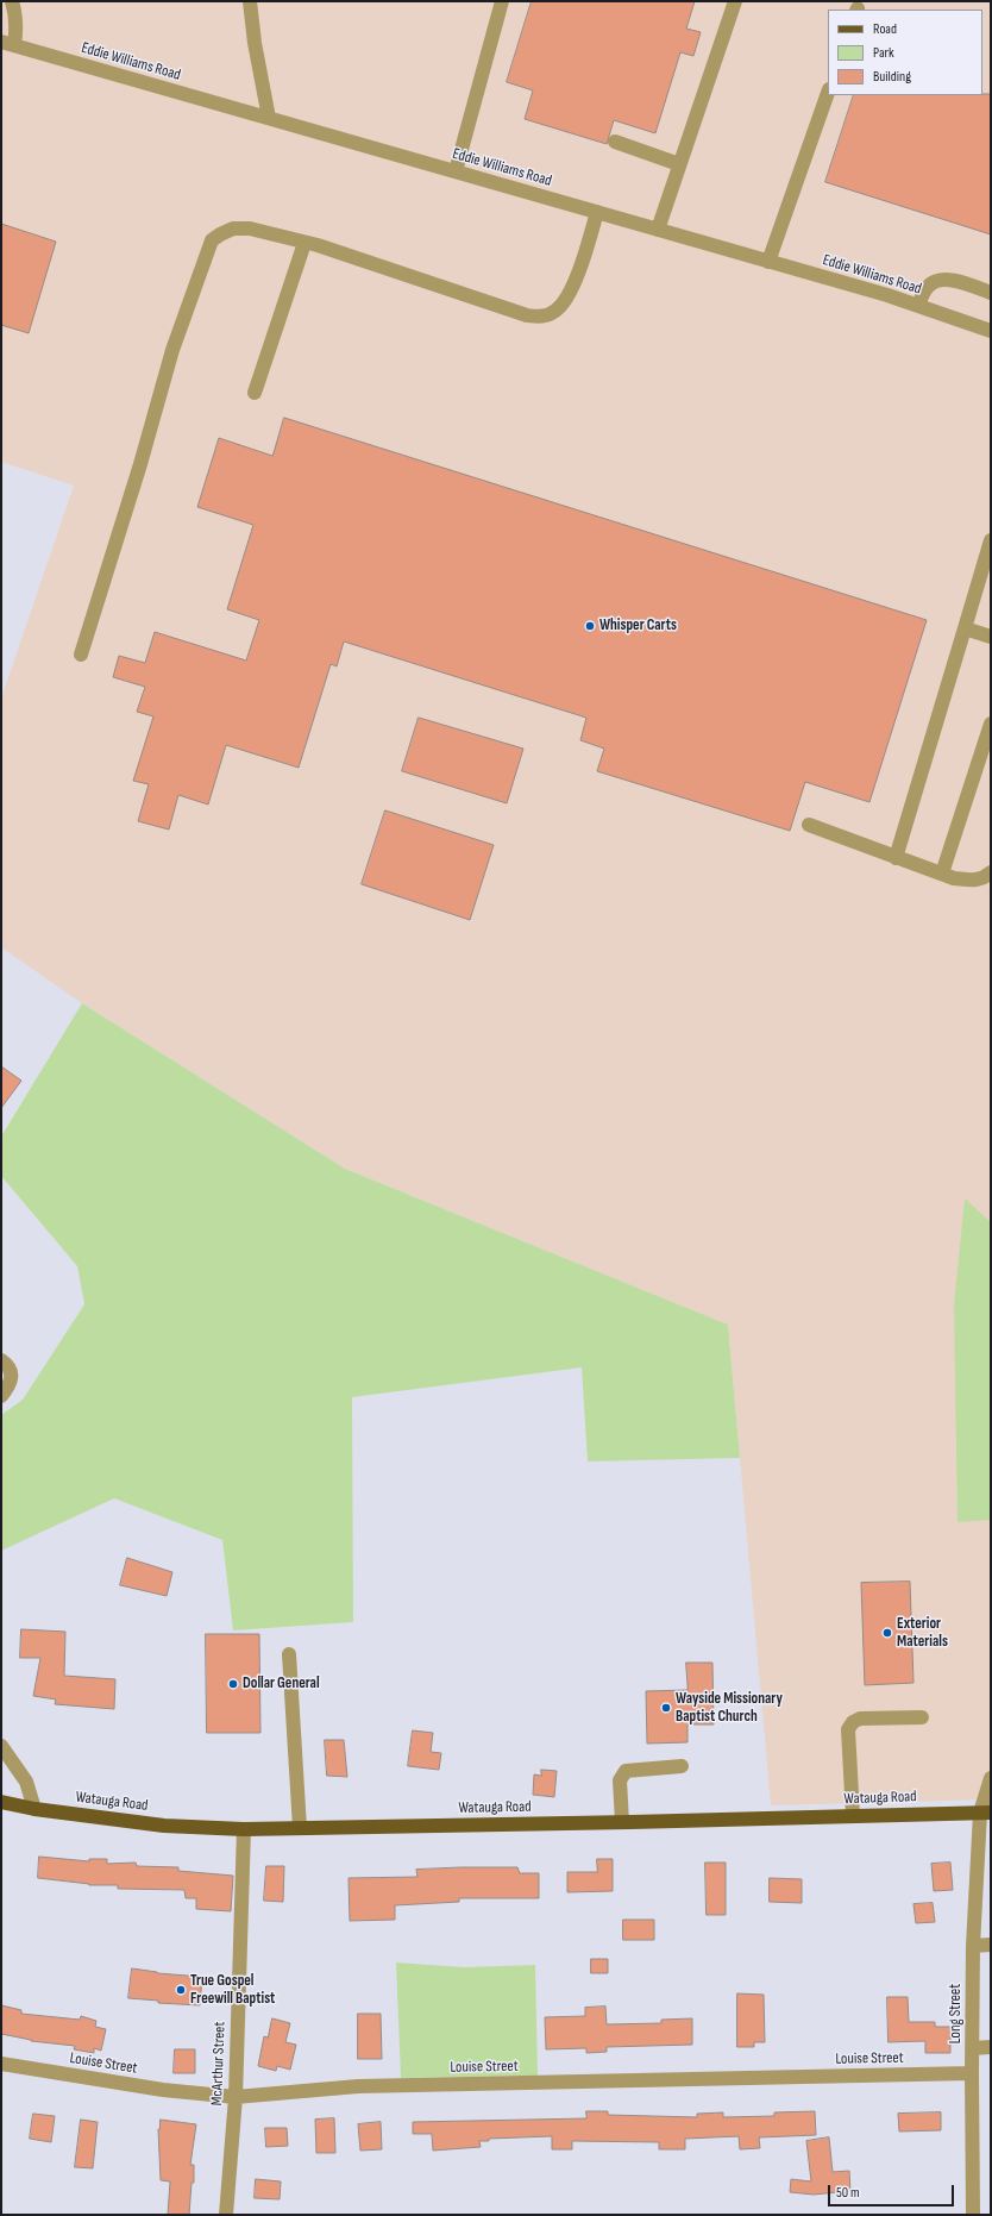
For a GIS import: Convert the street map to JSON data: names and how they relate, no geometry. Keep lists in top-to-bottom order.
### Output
{
  "streets": {
    "main road": ["Watauga Road"],
    "street": [
      "Eddie Williams Road",
      "Long Street",
      "Louise Street",
      "McArthur Street"
    ]
  },
  "crossings": [
    ["Watauga Road", "Long Street"],
    ["Watauga Road", "McArthur Street"],
    ["Long Street", "Louise Street"],
    ["Louise Street", "McArthur Street"]
  ],
  "places": [
    "Whisper Carts",
    "Exterior Materials",
    "Dollar General",
    "Wayside Missionary Baptist Church",
    "True Gospel Freewill Baptist"
  ],
  "legend": ["Road", "Park", "Building"],
  "scale_bar": "50 m"
}
